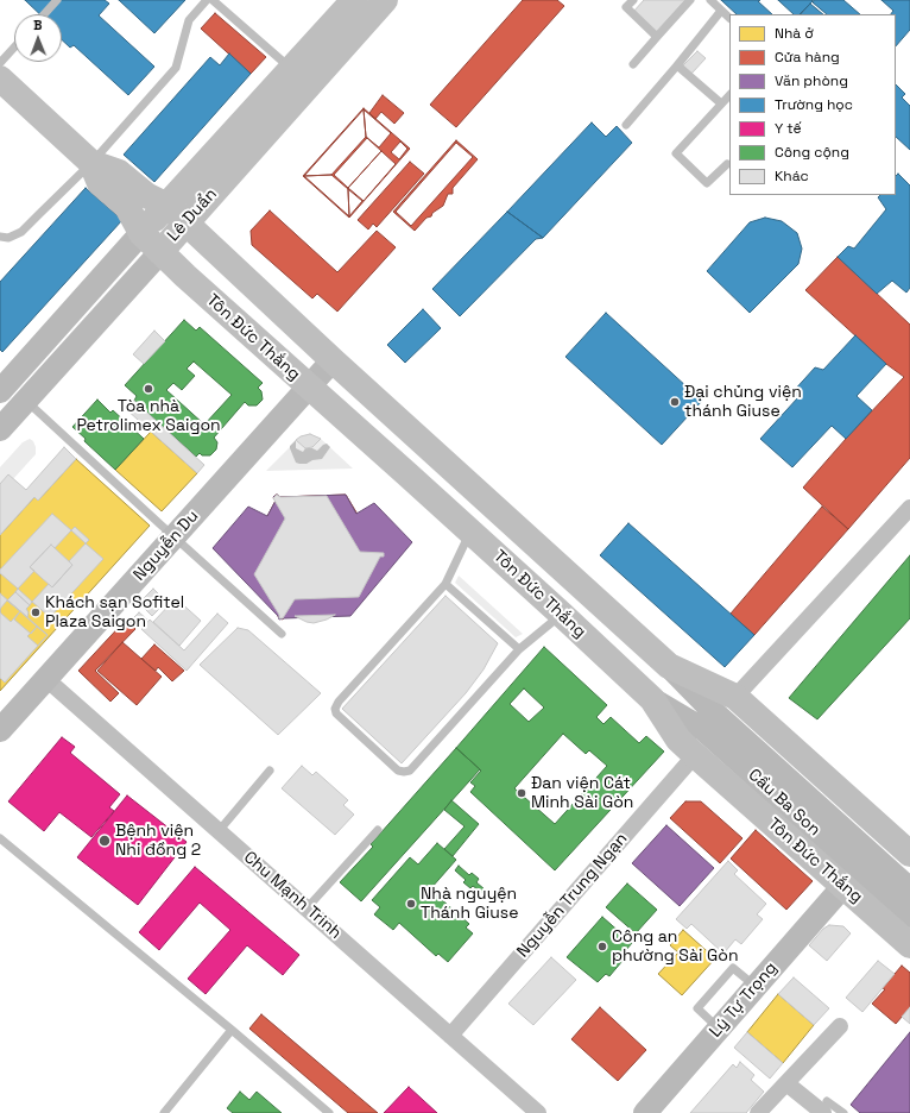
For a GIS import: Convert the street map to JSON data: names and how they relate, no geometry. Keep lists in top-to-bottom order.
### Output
{
  "streets": {
    "main road": [
      "Lê Duẩn",
      "Tôn Đức Thắng",
      "Nguyễn Du",
      "Cầu Ba Son",
      "Lý Tự Trọng"
    ],
    "street": ["Chu Mạnh Trinh", "Nguyễn Trung Ngạn"]
  },
  "crossings": [
    ["Lê Duẩn", "Tôn Đức Thắng"],
    ["Tôn Đức Thắng", "Nguyễn Du"],
    ["Tôn Đức Thắng", "Cầu Ba Son"],
    ["Tôn Đức Thắng", "Nguyễn Trung Ngạn"],
    ["Tôn Đức Thắng", "Lý Tự Trọng"],
    ["Nguyễn Du", "Chu Mạnh Trinh"],
    ["Chu Mạnh Trinh", "Nguyễn Trung Ngạn"]
  ],
  "places": [
    "Tòa nhà Petrolimex Saigon",
    "Đại chủng viện thánh Giuse",
    "Khách sạn Sofitel Plaza Saigon",
    "Đan viện Cát Minh Sài Gòn",
    "Bệnh viện Nhi đồng 2",
    "Nhà nguyện Thánh Giuse",
    "Công an phường Sài Gòn"
  ],
  "legend": [
    "Nhà ở",
    "Cửa hàng",
    "Văn phòng",
    "Trường học",
    "Y tế",
    "Công cộng",
    "Khác"
  ],
  "north": "top"
}
